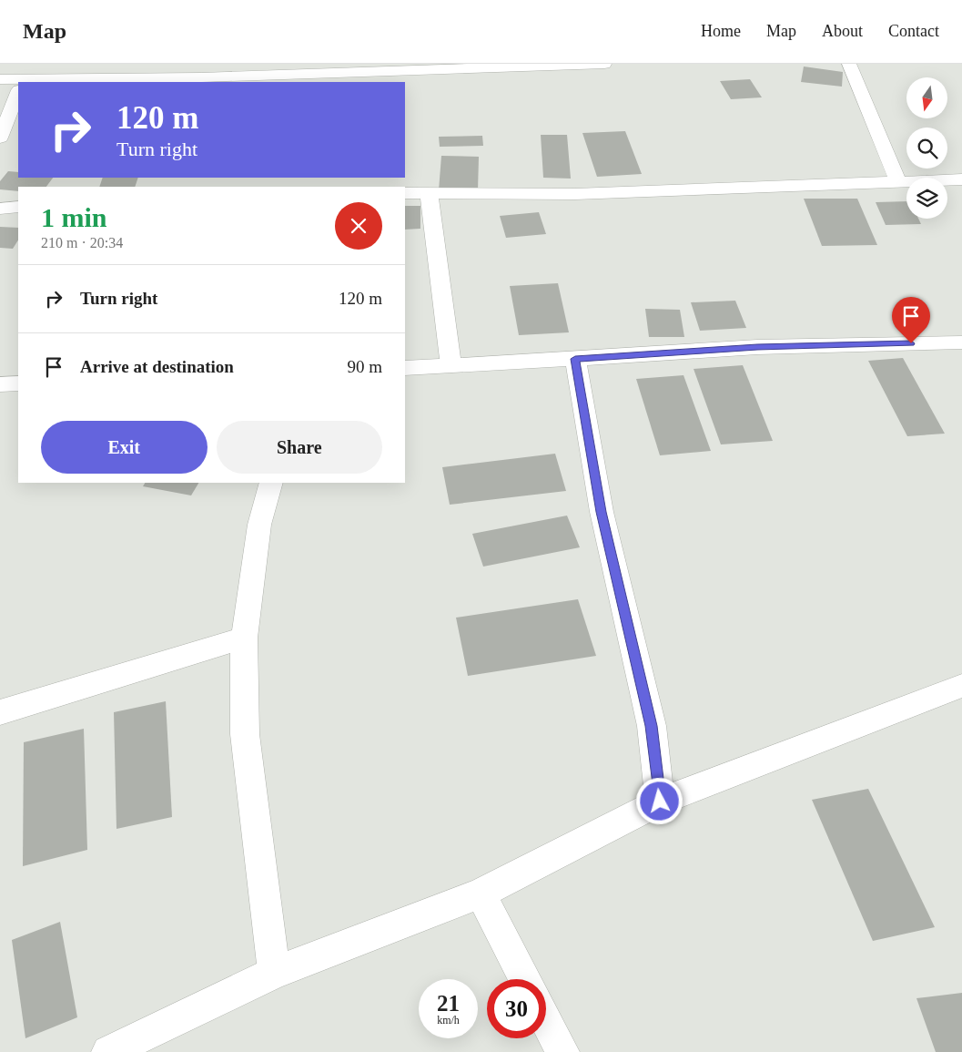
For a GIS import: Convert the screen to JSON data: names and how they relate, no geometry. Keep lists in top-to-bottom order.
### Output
{
  "north": "bottom",
  "page": {
    "header": "Map",
    "nav": [
      "Home",
      "Map",
      "About",
      "Contact"
    ],
    "turn": ["120 m", "Turn right"],
    "heading": ["1 min", "210 m · 20:34"],
    "list": [
      {
        "name": "Turn right",
        "value": "120 m"
      },
      {
        "name": "Arrive at destination",
        "value": "90 m"
      }
    ],
    "buttons": ["Exit", "Share"],
    "speed": "21 km/h",
    "limit": "30"
  }
}
